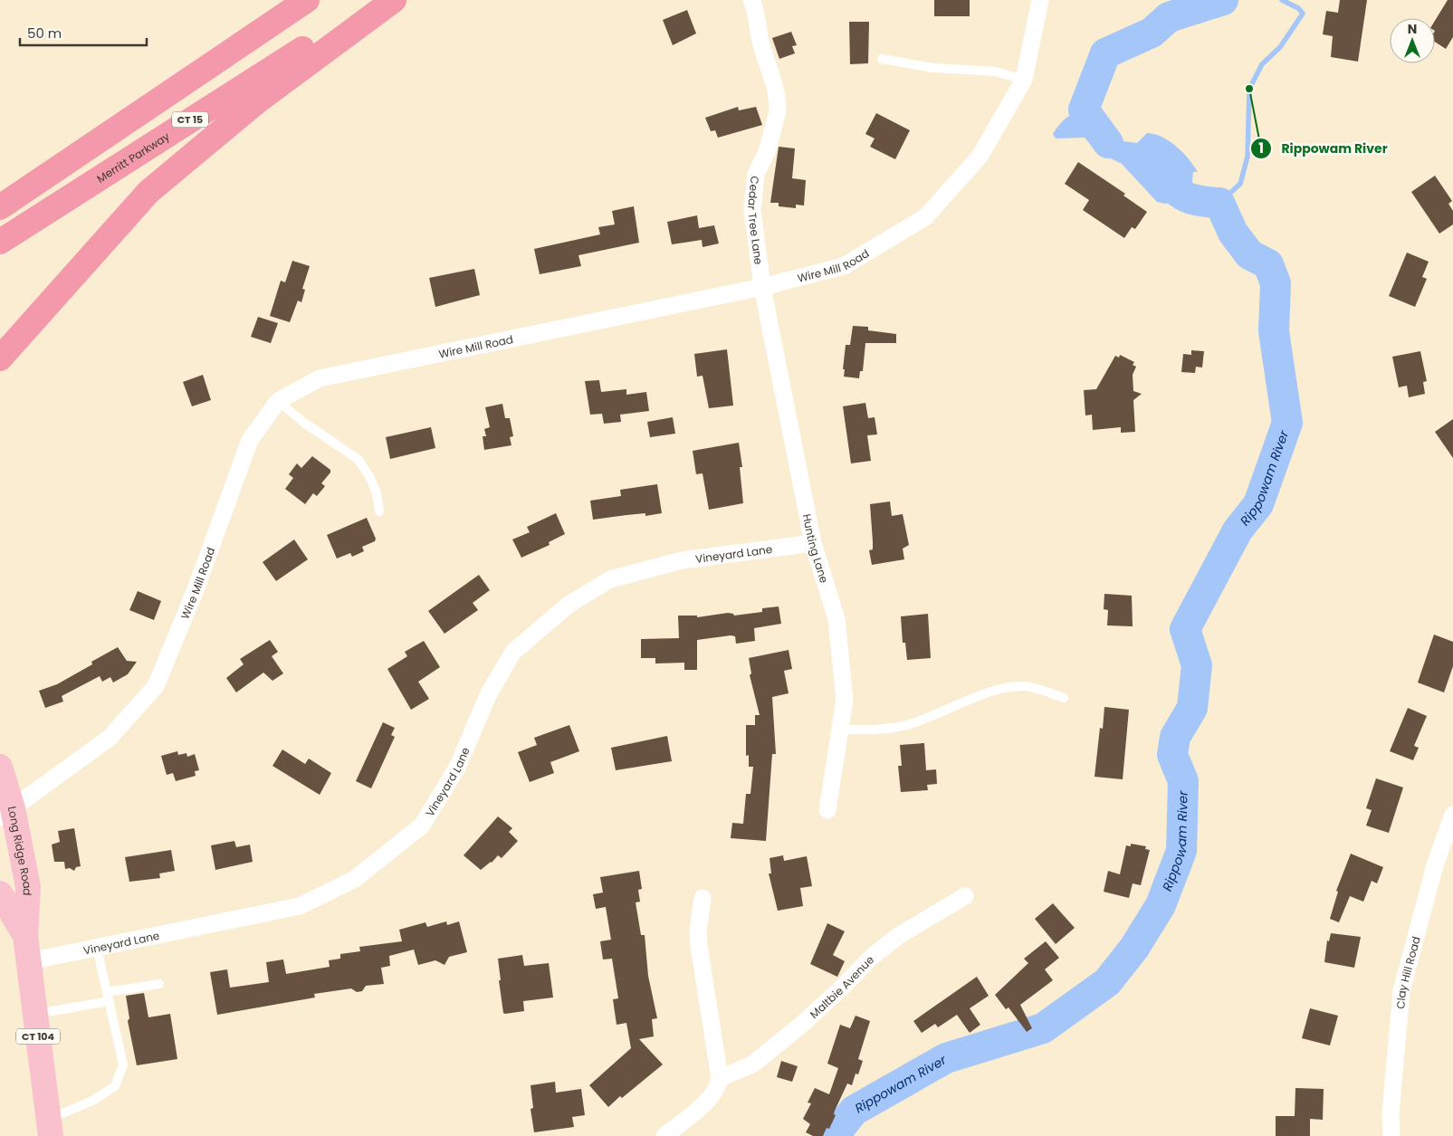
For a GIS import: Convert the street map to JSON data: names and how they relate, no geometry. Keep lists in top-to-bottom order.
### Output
{
  "streets": {
    "highway": ["CT 15", "Merritt Parkway"],
    "main road": ["Long Ridge Road", "CT 104"],
    "street": [
      "Cedar Tree Lane",
      "Wire Mill Road",
      "Hunting Lane",
      "Vineyard Lane",
      "Clay Hill Road",
      "Maltbie Avenue"
    ]
  },
  "crossings": [
    ["Cedar Tree Lane", "Wire Mill Road"],
    ["Cedar Tree Lane", "Hunting Lane"],
    ["Wire Mill Road", "Hunting Lane"],
    ["Wire Mill Road", "Long Ridge Road"],
    ["Hunting Lane", "Vineyard Lane"],
    ["Vineyard Lane", "Long Ridge Road"]
  ],
  "water": ["Rippowam River"],
  "places": ["Rippowam River"],
  "scale_bar": "50 m",
  "north": "top"
}
